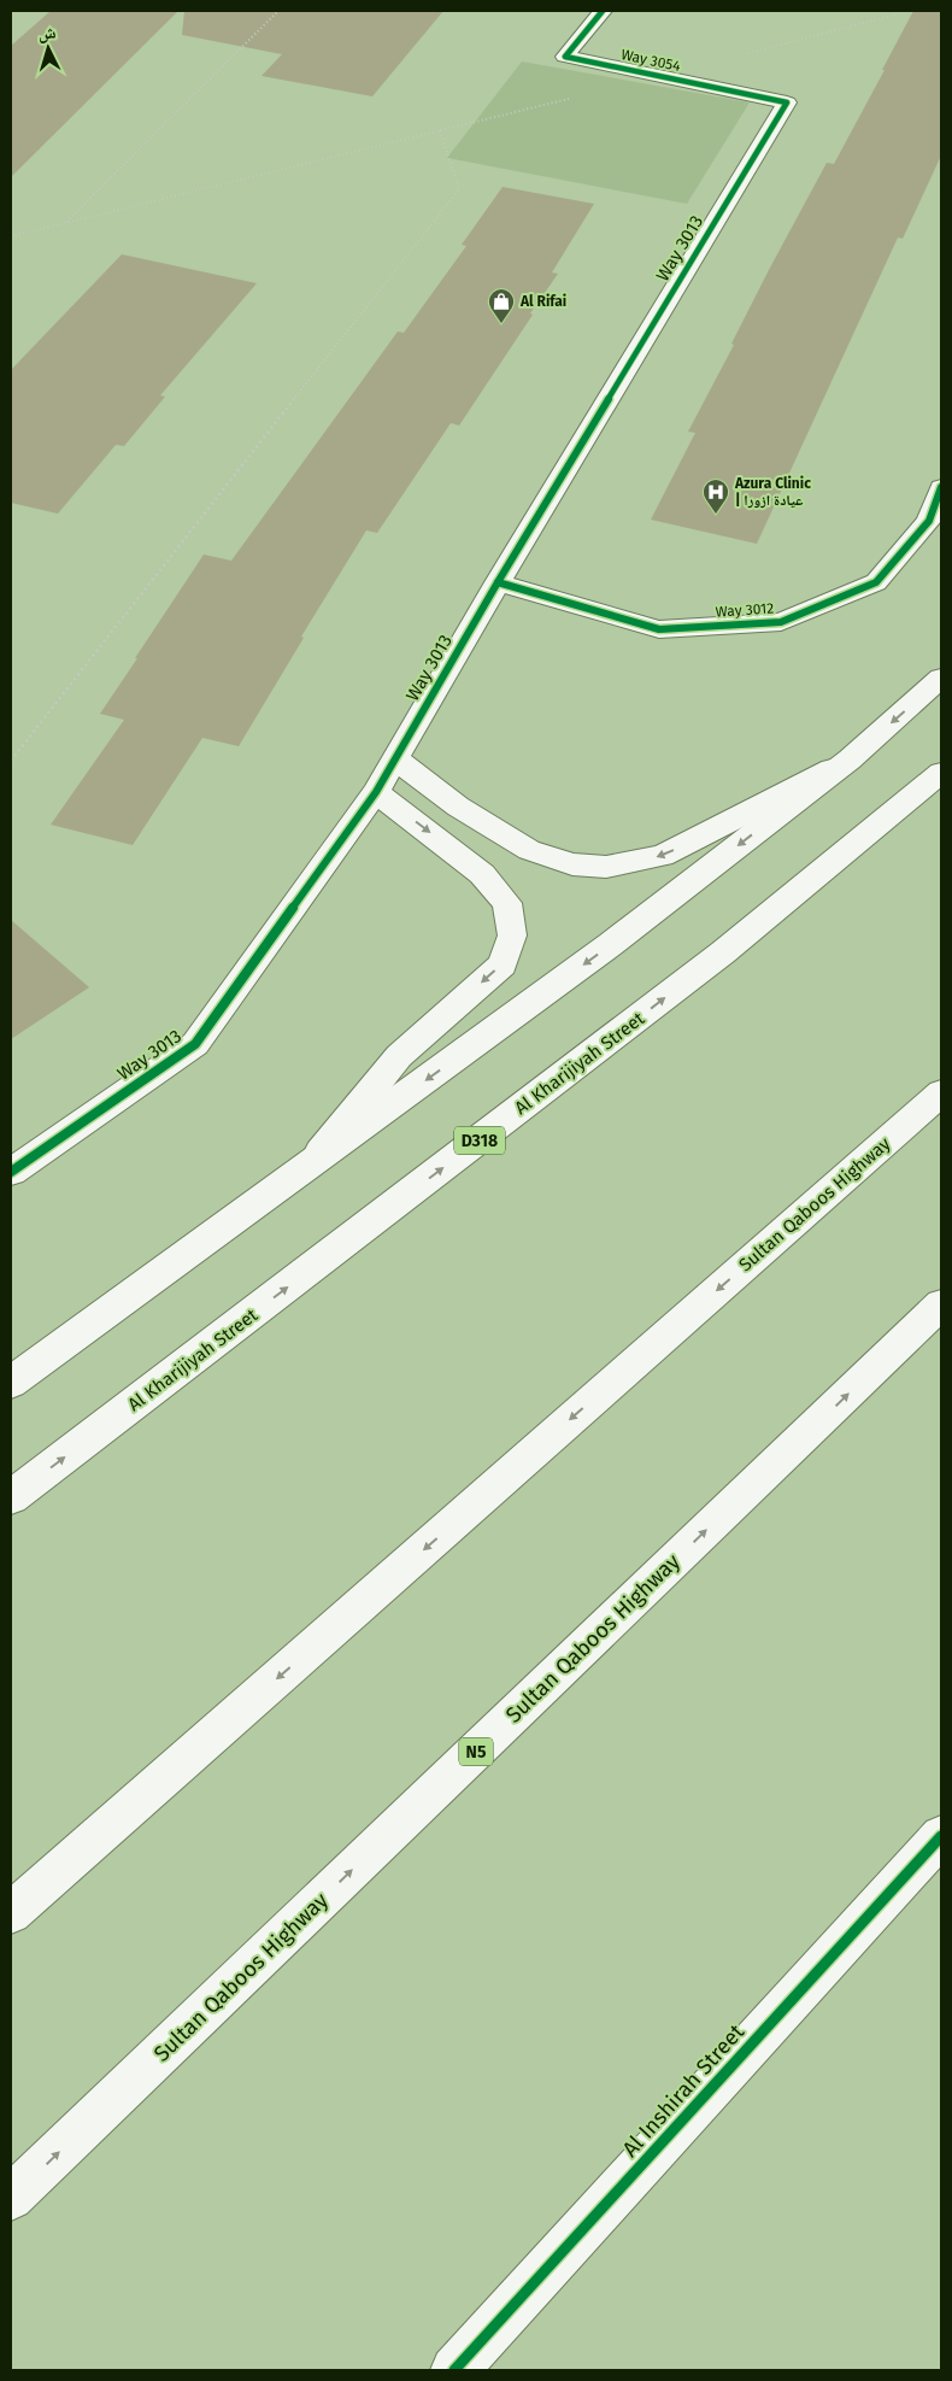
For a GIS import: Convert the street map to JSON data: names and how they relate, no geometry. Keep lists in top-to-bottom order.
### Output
{
  "streets": {
    "main road": [
      "Way 3054",
      "Way 3013",
      "Way 3012",
      "Al Kharijiyah Street",
      "D318",
      "Sultan Qaboos Highway",
      "N5",
      "Al Inshirah Street"
    ]
  },
  "crossings": [
    ["Way 3054", "Way 3013"],
    ["Way 3013", "Way 3012"]
  ],
  "places": {
    "shop": ["Al Rifai"],
    "hospital": ["Azura Clinic | عيادة ازورا"]
  },
  "north": "top"
}
